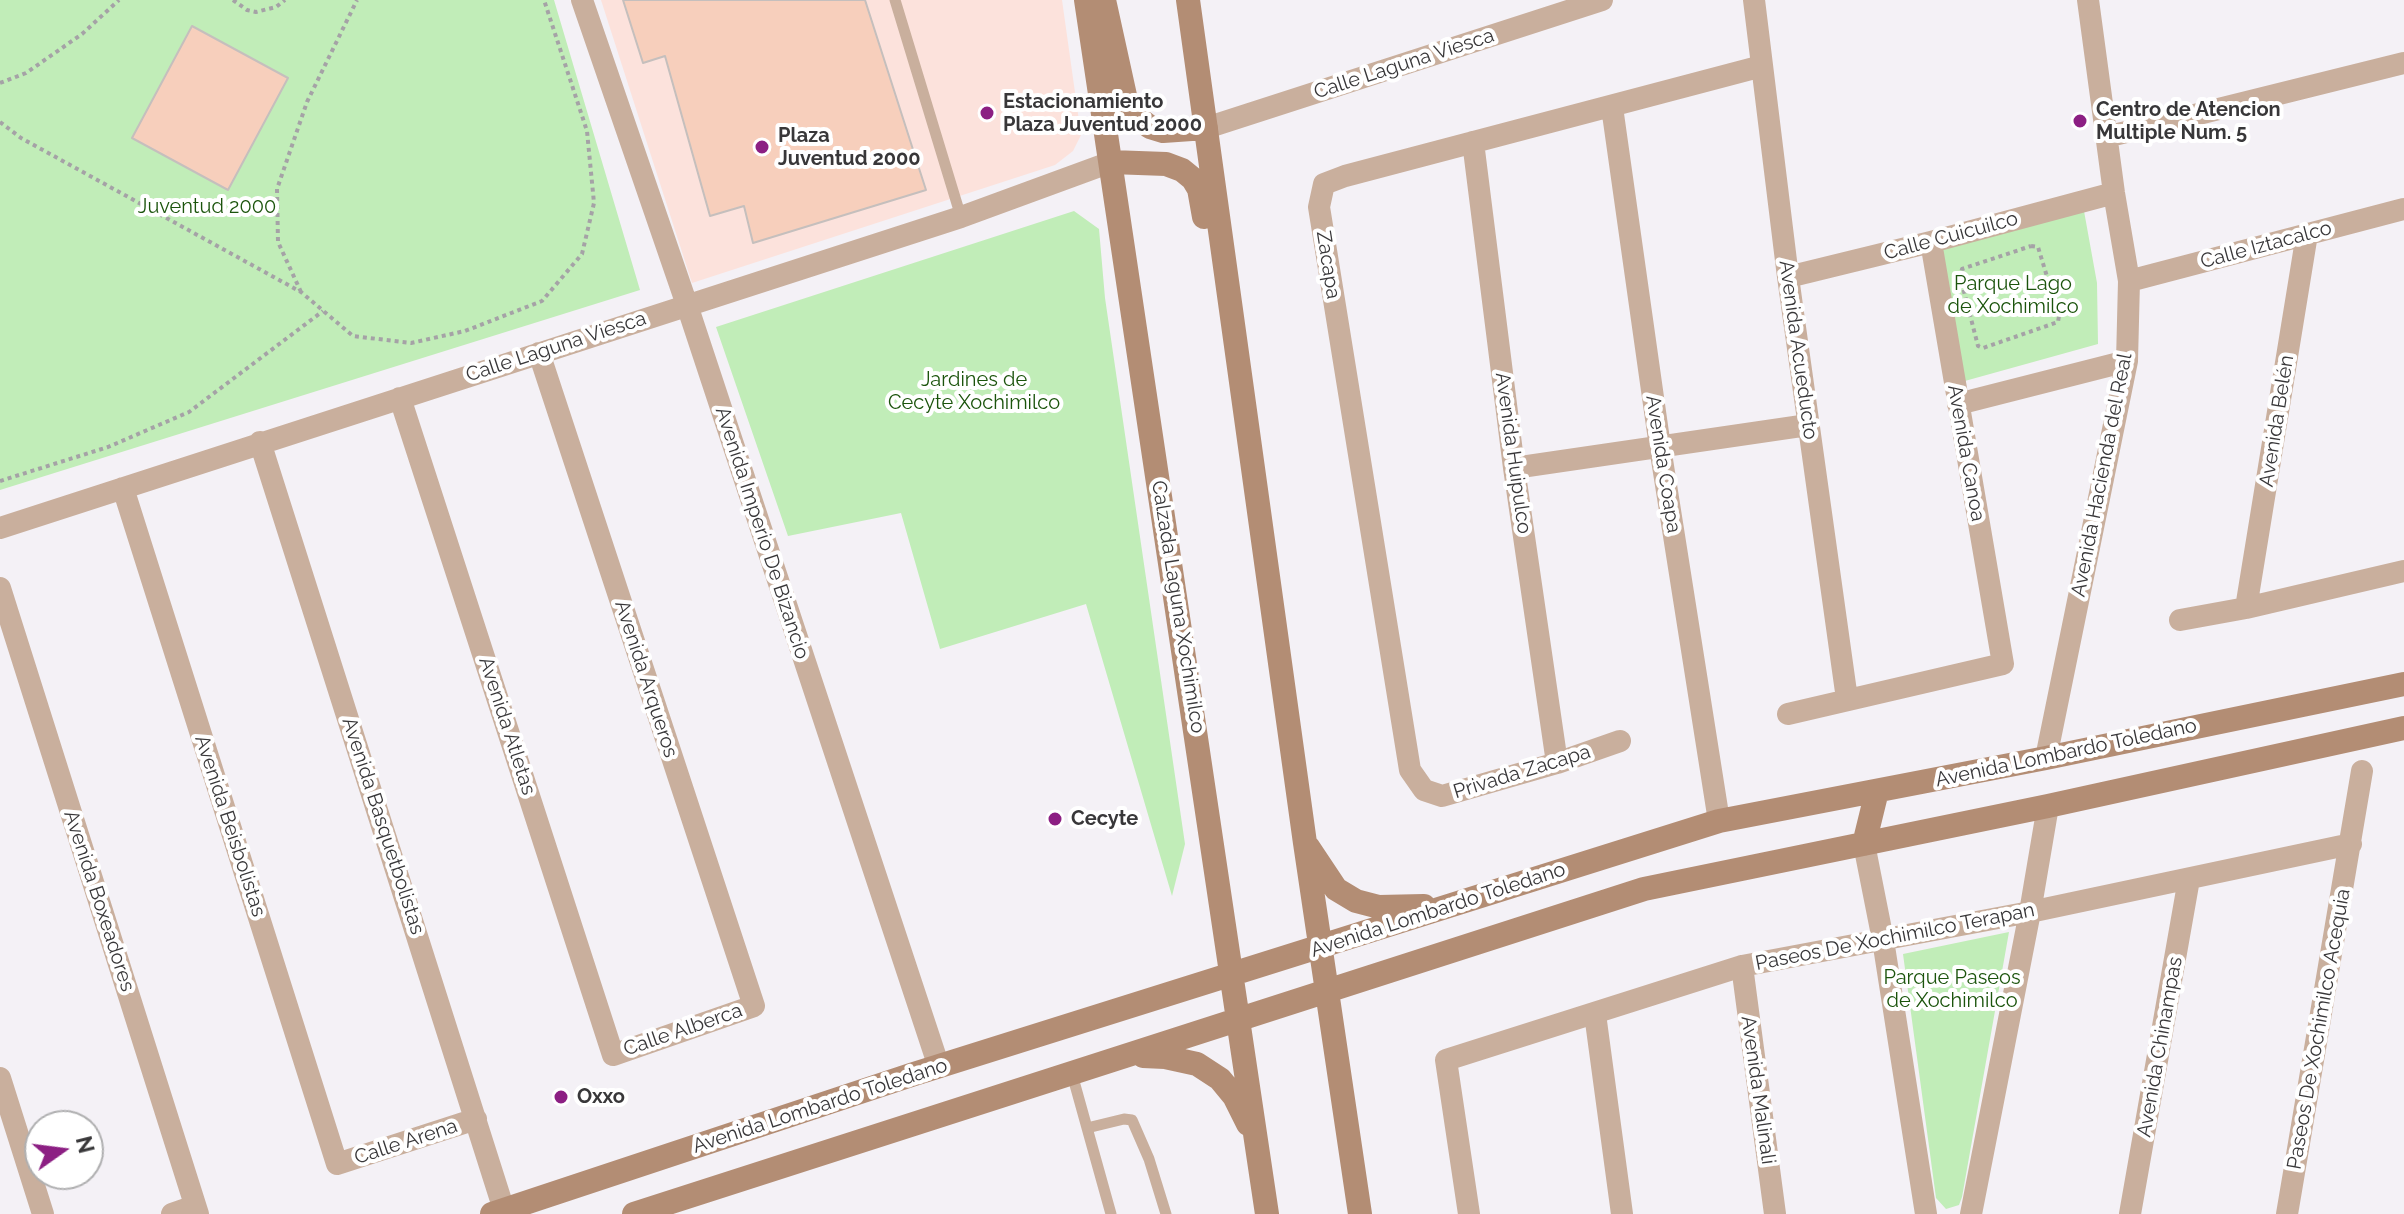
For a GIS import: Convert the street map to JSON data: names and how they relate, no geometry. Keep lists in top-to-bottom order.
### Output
{
  "streets": {
    "main road": ["Calzada Laguna Xochimilco", "Avenida Lombardo Toledano"],
    "street": [
      "Calle Laguna Viesca",
      "Calle Cuicuilco",
      "Calle Iztacalco",
      "Zacapa",
      "Avenida Acueducto",
      "Avenida Belén",
      "Avenida Huipulco",
      "Avenida Canoa",
      "Avenida Coapa",
      "Avenida Hacienda del Real",
      "Avenida Imperio De Bizancio",
      "Avenida Arqueros",
      "Avenida Atletas",
      "Privada Zacapa",
      "Avenida Beisbolistas",
      "Avenida Basquetbolistas",
      "Avenida Boxeadores",
      "Paseos De Xochimilco Terapan",
      "Paseos De Xochimilco Acequia",
      "Calle Alberca",
      "Avenida Chinampas",
      "Avenida Malinali",
      "Calle Arena"
    ]
  },
  "crossings": [
    ["Calle Laguna Viesca", "Avenida Imperio De Bizancio"],
    ["Calle Laguna Viesca", "Calzada Laguna Xochimilco"],
    ["Calle Laguna Viesca", "Avenida Arqueros"],
    ["Calle Laguna Viesca", "Avenida Atletas"],
    ["Calle Laguna Viesca", "Avenida Beisbolistas"],
    ["Calle Laguna Viesca", "Avenida Basquetbolistas"],
    ["Calle Cuicuilco", "Avenida Acueducto"],
    ["Calle Cuicuilco", "Avenida Canoa"],
    ["Calle Cuicuilco", "Avenida Hacienda del Real"],
    ["Calle Iztacalco", "Avenida Belén"],
    ["Calle Iztacalco", "Avenida Hacienda del Real"],
    ["Zacapa", "Avenida Acueducto"],
    ["Zacapa", "Avenida Huipulco"],
    ["Zacapa", "Avenida Coapa"],
    ["Zacapa", "Privada Zacapa"],
    ["Avenida Acueducto", "Avenida Canoa"],
    ["Avenida Huipulco", "Privada Zacapa"],
    ["Avenida Coapa", "Avenida Lombardo Toledano"],
    ["Avenida Hacienda del Real", "Avenida Lombardo Toledano"],
    ["Avenida Imperio De Bizancio", "Avenida Lombardo Toledano"],
    ["Calzada Laguna Xochimilco", "Avenida Lombardo Toledano"],
    ["Avenida Arqueros", "Calle Alberca"],
    ["Avenida Atletas", "Calle Alberca"],
    ["Avenida Lombardo Toledano", "Avenida Basquetbolistas"],
    ["Avenida Beisbolistas", "Calle Arena"],
    ["Avenida Basquetbolistas", "Calle Arena"],
    ["Paseos De Xochimilco Terapan", "Paseos De Xochimilco Acequia"],
    ["Paseos De Xochimilco Terapan", "Avenida Chinampas"],
    ["Paseos De Xochimilco Terapan", "Avenida Malinali"]
  ],
  "parks": [
    "Juventud 2000",
    "Parque Lago de Xochimilco",
    "Jardines de Cecyte Xochimilco",
    "Parque Paseos de Xochimilco"
  ],
  "places": [
    "Estacionamiento Plaza Juventud 2000",
    "Centro de Atencion Multiple Num. 5",
    "Plaza Juventud 2000",
    "Cecyte",
    "Oxxo"
  ],
  "north": "right"
}
